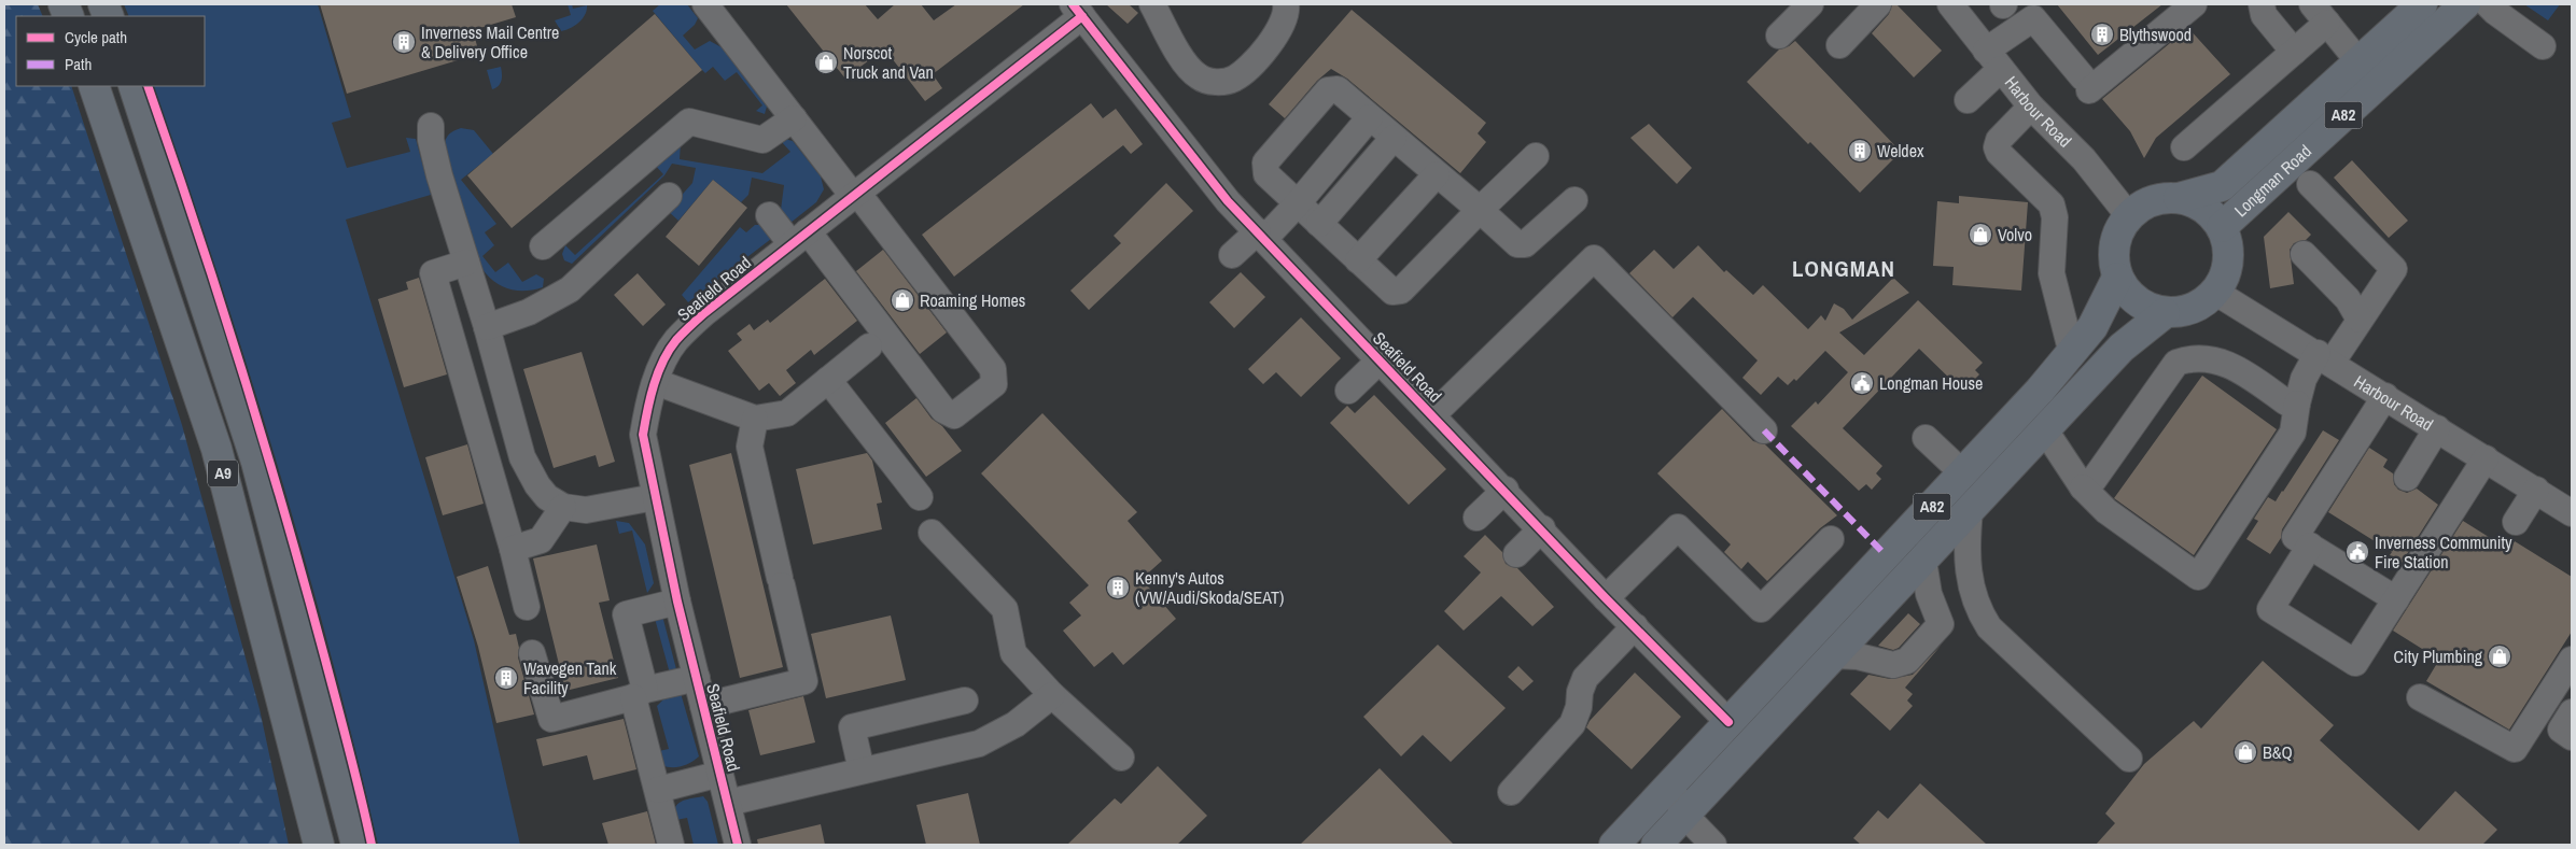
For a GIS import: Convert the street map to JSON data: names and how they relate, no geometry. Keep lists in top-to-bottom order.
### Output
{
  "streets": {
    "highway": ["A82", "Longman Road", "A9"],
    "street": ["Harbour Road", "Seafield Road"]
  },
  "crossings": [
    ["Harbour Road", "A82"],
    ["Harbour Road", "Longman Road"],
    ["A82", "Longman Road"],
    ["A82", "Seafield Road"]
  ],
  "districts": ["LONGMAN"],
  "places": {
    "building": [
      "Blythswood",
      "Inverness Mail Centre & Delivery Office",
      "Weldex",
      "Kenny's Autos (VW/Audi/Skoda/SEAT)",
      "Wavegen Tank Facility"
    ],
    "shop": [
      "Norscot Truck and Van",
      "Volvo",
      "Roaming Homes",
      "City Plumbing",
      "B&Q"
    ],
    "public building": ["Longman House", "Inverness Community Fire Station"]
  },
  "legend": ["Cycle path", "Path"]
}
